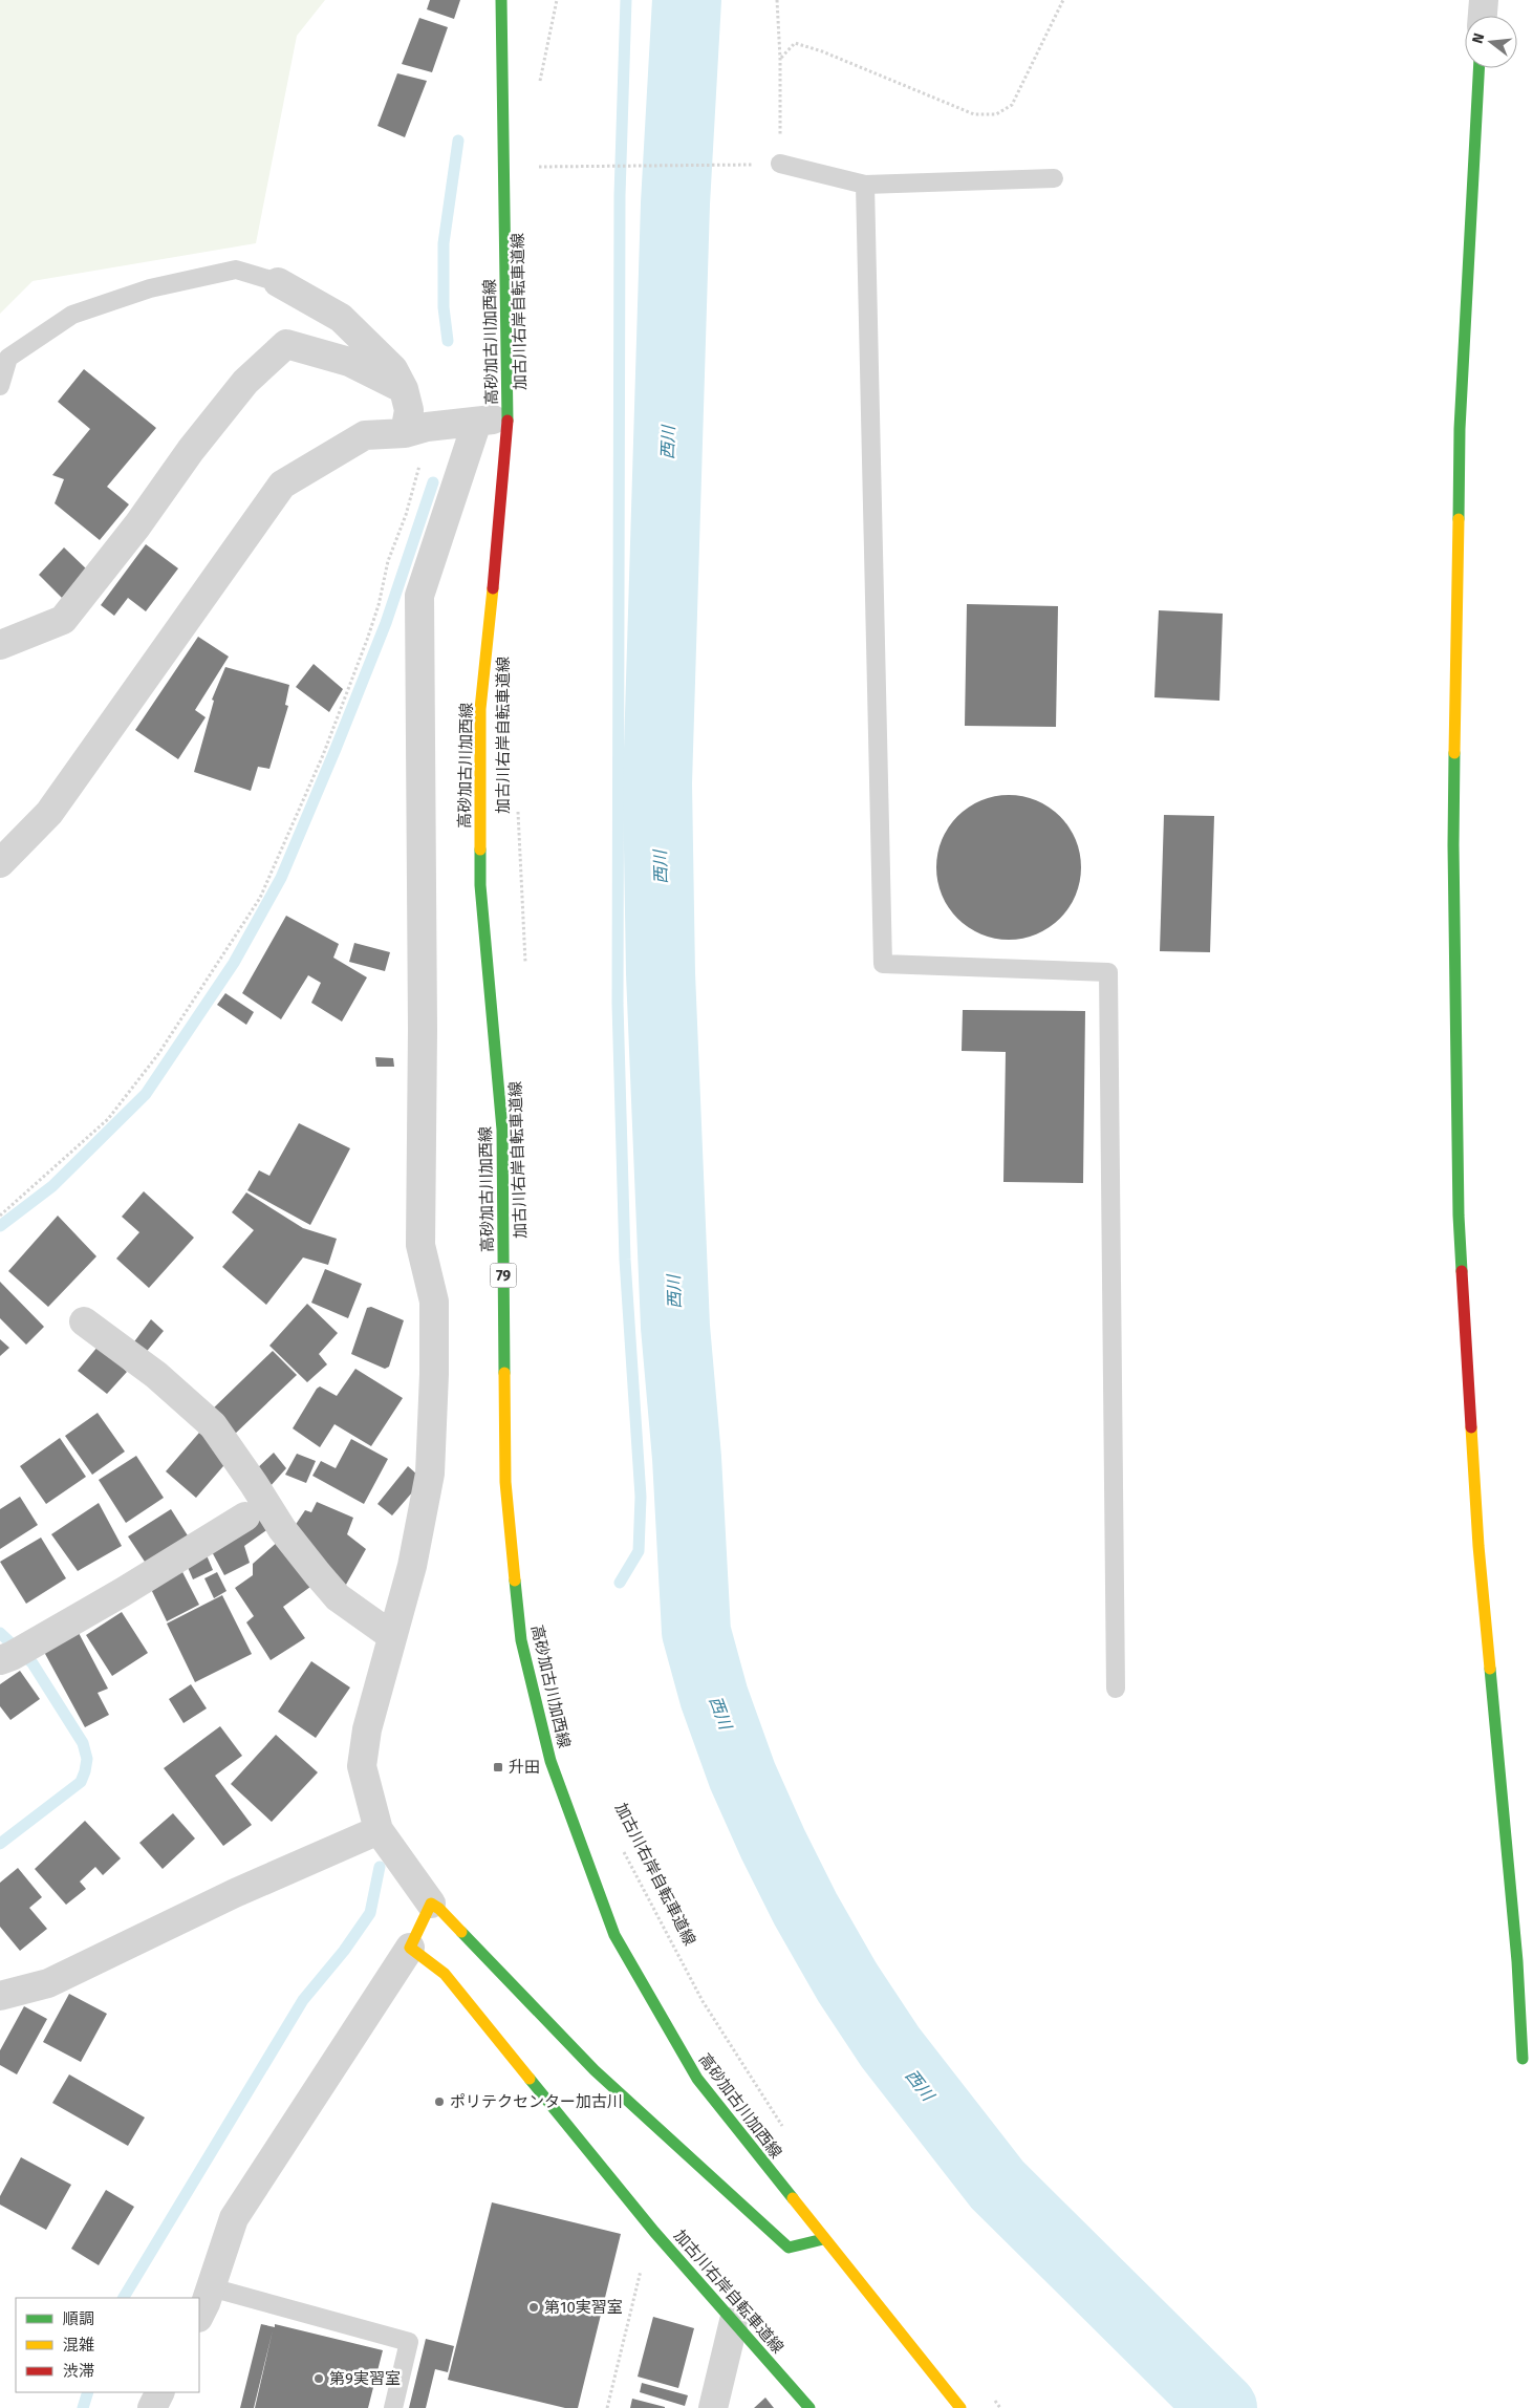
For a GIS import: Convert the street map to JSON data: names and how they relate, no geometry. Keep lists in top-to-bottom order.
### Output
{
  "streets": {
    "main road": ["加古川右岸自転車道線", "高砂加古川加西線", "79"]
  },
  "water": ["西川"],
  "places": {
    "transit": ["升田"],
    "other": ["ポリテクセンター加古川", "第10実習室", "第9実習室"]
  },
  "legend": ["順調", "混雑", "渋滞"],
  "north": "left"
}
